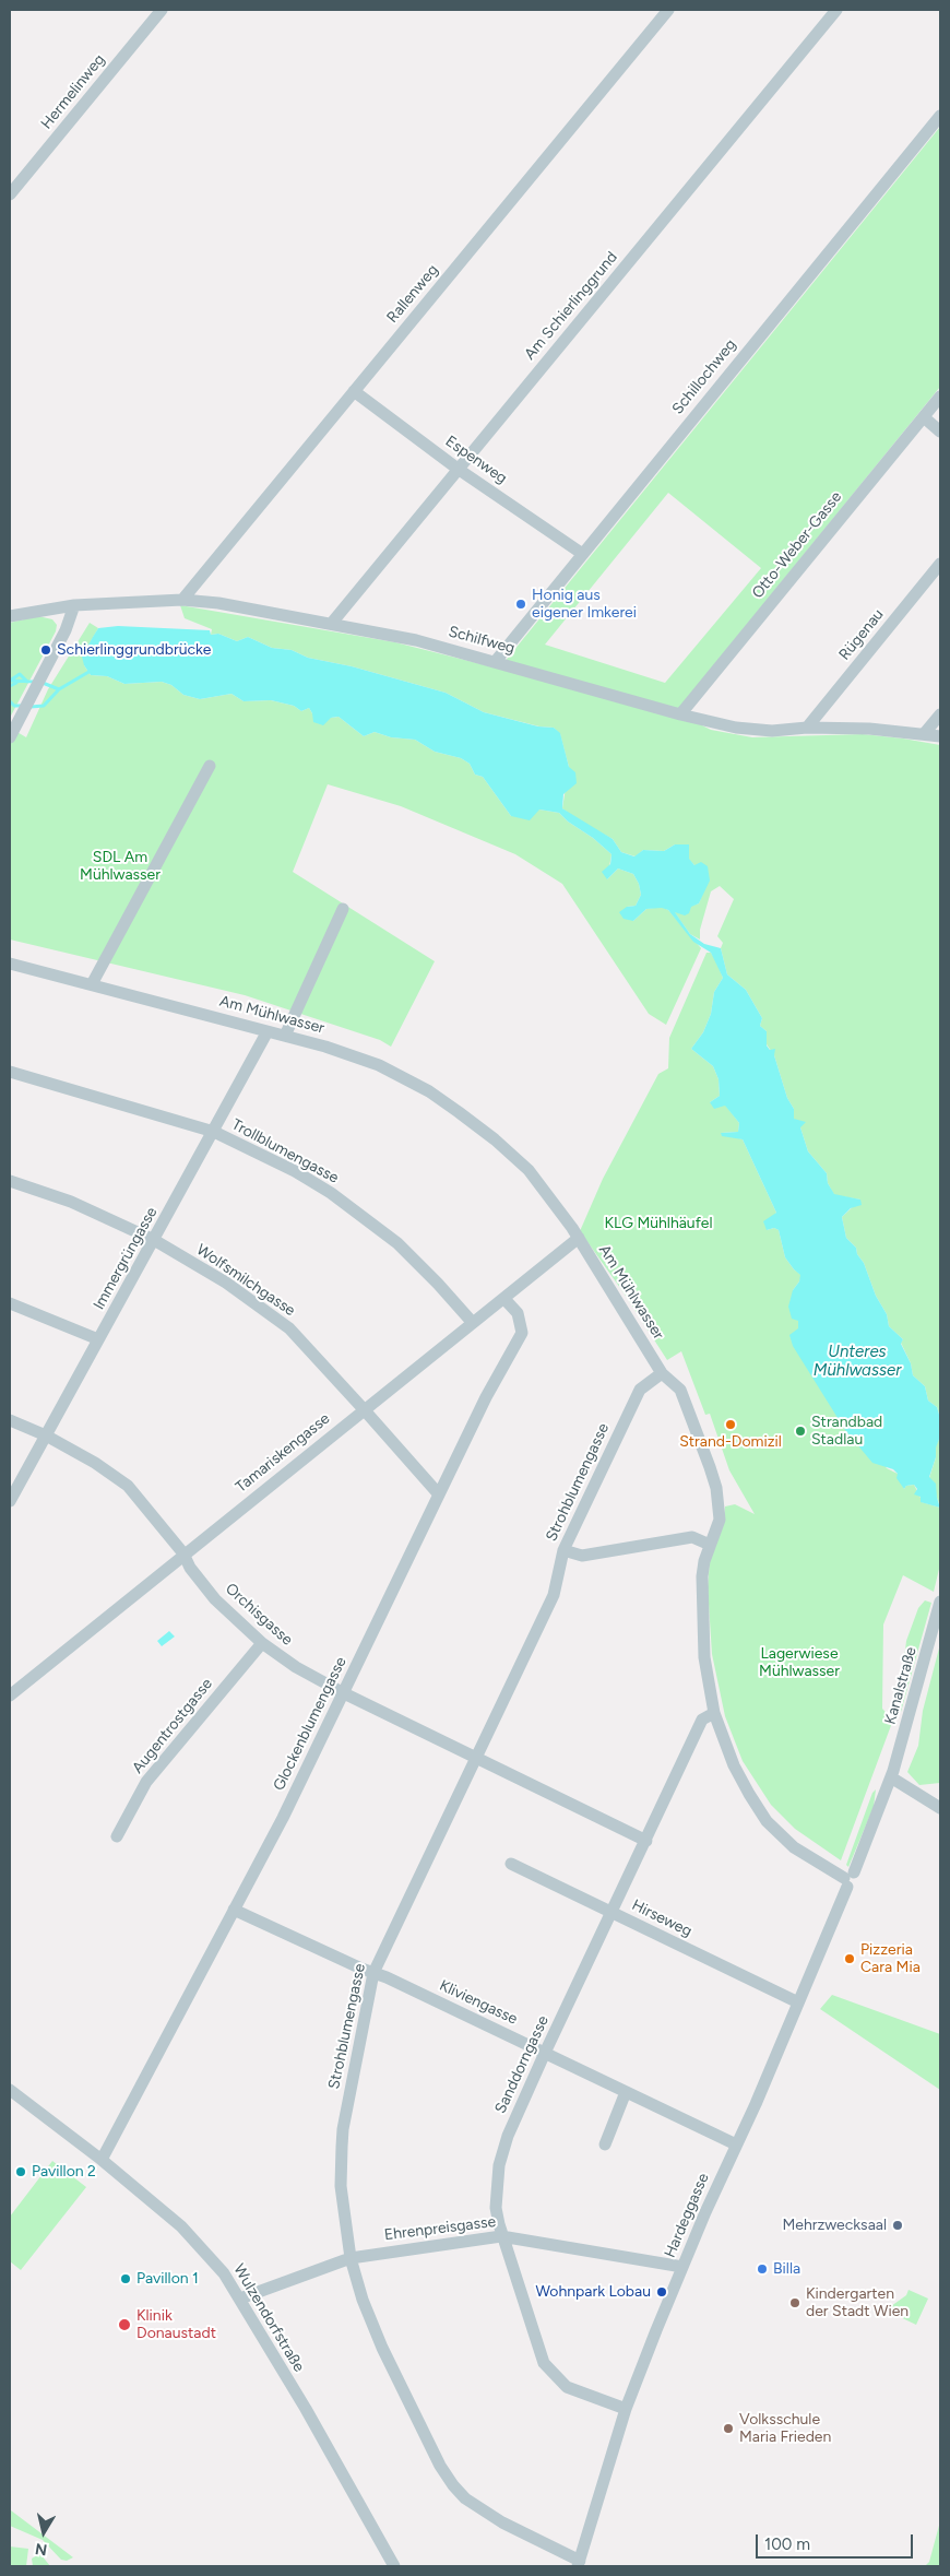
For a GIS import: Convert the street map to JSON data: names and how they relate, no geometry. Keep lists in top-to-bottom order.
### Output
{
  "streets": {
    "street": [
      "Hermelinweg",
      "Rallenweg",
      "Am Schierlinggrund",
      "Schillochweg",
      "Espenweg",
      "Otto-Weber-Gasse",
      "Rügenau",
      "Schilfweg",
      "Am Mühlwasser",
      "Trollblumengasse",
      "Immergrüngasse",
      "Wolfsmilchgasse",
      "Tamariskengasse",
      "Strohblumengasse",
      "Orchisgasse",
      "Kanalstraße",
      "Glockenblumengasse",
      "Augentrostgasse",
      "Hirseweg",
      "Kliviengasse",
      "Sanddorngasse",
      "Hardeggasse",
      "Ehrenpreisgasse",
      "Wulzendorfstraße"
    ]
  },
  "crossings": [
    ["Rallenweg", "Espenweg"],
    ["Rallenweg", "Schilfweg"],
    ["Am Schierlinggrund", "Espenweg"],
    ["Am Schierlinggrund", "Schilfweg"],
    ["Schillochweg", "Espenweg"],
    ["Schillochweg", "Schilfweg"],
    ["Otto-Weber-Gasse", "Schilfweg"],
    ["Rügenau", "Schilfweg"],
    ["Am Mühlwasser", "Immergrüngasse"],
    ["Am Mühlwasser", "Tamariskengasse"],
    ["Am Mühlwasser", "Strohblumengasse"],
    ["Am Mühlwasser", "Sanddorngasse"],
    ["Am Mühlwasser", "Hardeggasse"],
    ["Trollblumengasse", "Immergrüngasse"],
    ["Trollblumengasse", "Tamariskengasse"],
    ["Immergrüngasse", "Wolfsmilchgasse"],
    ["Immergrüngasse", "Orchisgasse"],
    ["Wolfsmilchgasse", "Tamariskengasse"],
    ["Wolfsmilchgasse", "Glockenblumengasse"],
    ["Tamariskengasse", "Orchisgasse"],
    ["Tamariskengasse", "Glockenblumengasse"],
    ["Strohblumengasse", "Orchisgasse"],
    ["Strohblumengasse", "Kliviengasse"],
    ["Strohblumengasse", "Hardeggasse"],
    ["Strohblumengasse", "Ehrenpreisgasse"],
    ["Orchisgasse", "Glockenblumengasse"],
    ["Orchisgasse", "Augentrostgasse"],
    ["Orchisgasse", "Sanddorngasse"],
    ["Kanalstraße", "Hardeggasse"],
    ["Glockenblumengasse", "Kliviengasse"],
    ["Glockenblumengasse", "Wulzendorfstraße"],
    ["Hirseweg", "Sanddorngasse"],
    ["Hirseweg", "Hardeggasse"],
    ["Kliviengasse", "Sanddorngasse"],
    ["Kliviengasse", "Hardeggasse"],
    ["Sanddorngasse", "Hardeggasse"],
    ["Sanddorngasse", "Ehrenpreisgasse"],
    ["Hardeggasse", "Ehrenpreisgasse"],
    ["Ehrenpreisgasse", "Wulzendorfstraße"]
  ],
  "water": ["Unteres Mühlwasser"],
  "parks": ["SDL Am Mühlwasser", "KLG Mühlhäufel", "Lagerwiese Mühlwasser"],
  "places": [
    "Honig aus eigener Imkerei",
    "Schierlinggrundbrücke",
    "Strand-Domizil",
    "Strandbad Stadlau",
    "Pizzeria Cara Mia",
    "Pavillon 2",
    "Mehrzwecksaal",
    "Billa",
    "Pavillon 1",
    "Wohnpark Lobau",
    "Kindergarten der Stadt Wien",
    "Klinik Donaustadt",
    "Volksschule Maria Frieden"
  ],
  "scale_bar": "100 m",
  "north": "bottom"
}
